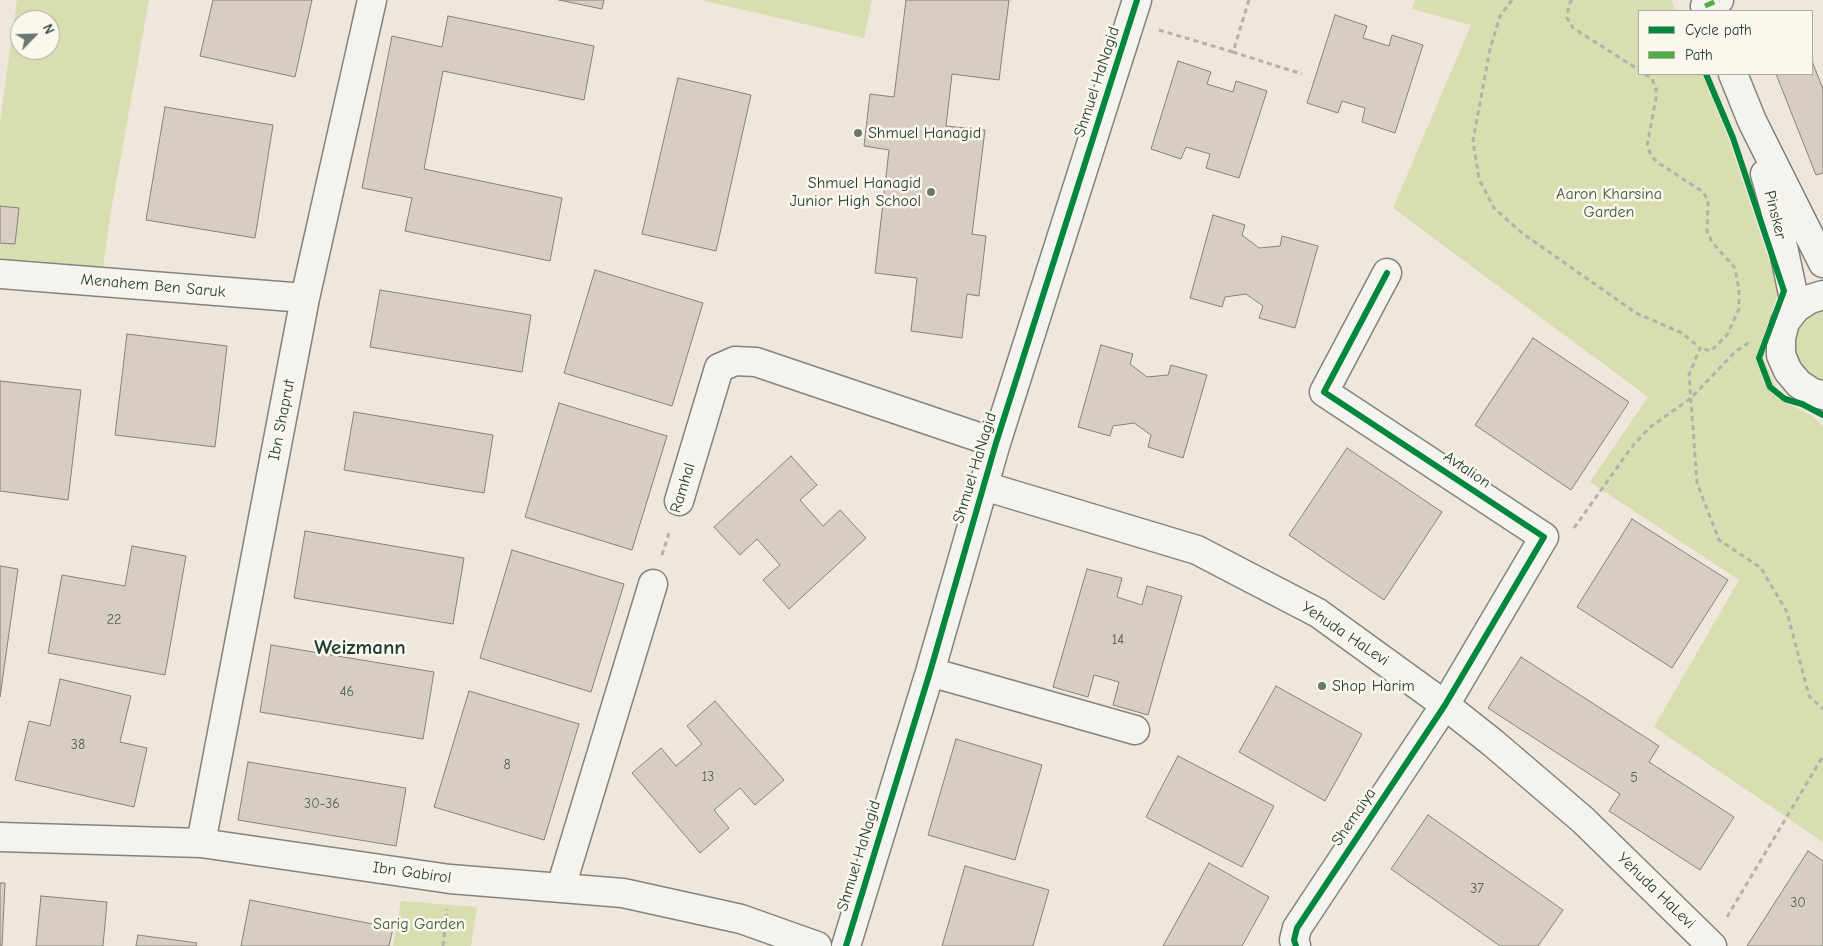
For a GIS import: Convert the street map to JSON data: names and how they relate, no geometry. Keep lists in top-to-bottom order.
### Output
{
  "streets": {
    "street": [
      "Shmuel HaNagid",
      "Pinsker",
      "Menahem Ben Saruk",
      "Ibn Shaprut",
      "Avtalion",
      "Ramhal",
      "Yehuda HaLevi",
      "Shemaiya",
      "Ibn Gabirol"
    ]
  },
  "crossings": [
    ["Shmuel HaNagid", "Ramhal"],
    ["Shmuel HaNagid", "Yehuda HaLevi"],
    ["Menahem Ben Saruk", "Ibn Shaprut"],
    ["Ibn Shaprut", "Ibn Gabirol"],
    ["Yehuda HaLevi", "Shemaiya"]
  ],
  "districts": ["Weizmann"],
  "parks": ["Aaron Kharsina Garden", "Sarig Garden"],
  "places": ["Shmuel Hanagid", "Shmuel Hanagid Junior High School", "Shop Harim"],
  "house_numbers": [
    "22",
    "14",
    "46",
    "38",
    "8",
    "13",
    "5",
    "30-36",
    "37",
    "30"
  ],
  "legend": ["Cycle path", "Path"],
  "north": "top right"
}
